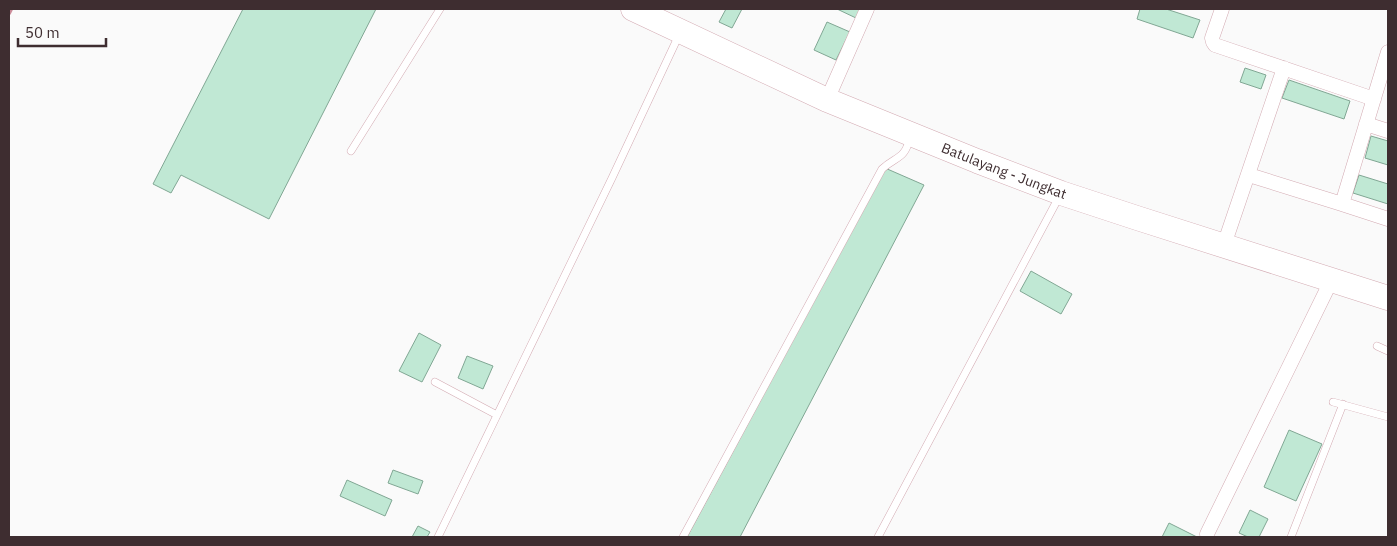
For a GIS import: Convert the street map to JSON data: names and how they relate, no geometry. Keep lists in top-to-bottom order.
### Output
{
  "streets": {
    "highway": ["Batulayang - Jungkat"]
  },
  "scale_bar": "50 m"
}
